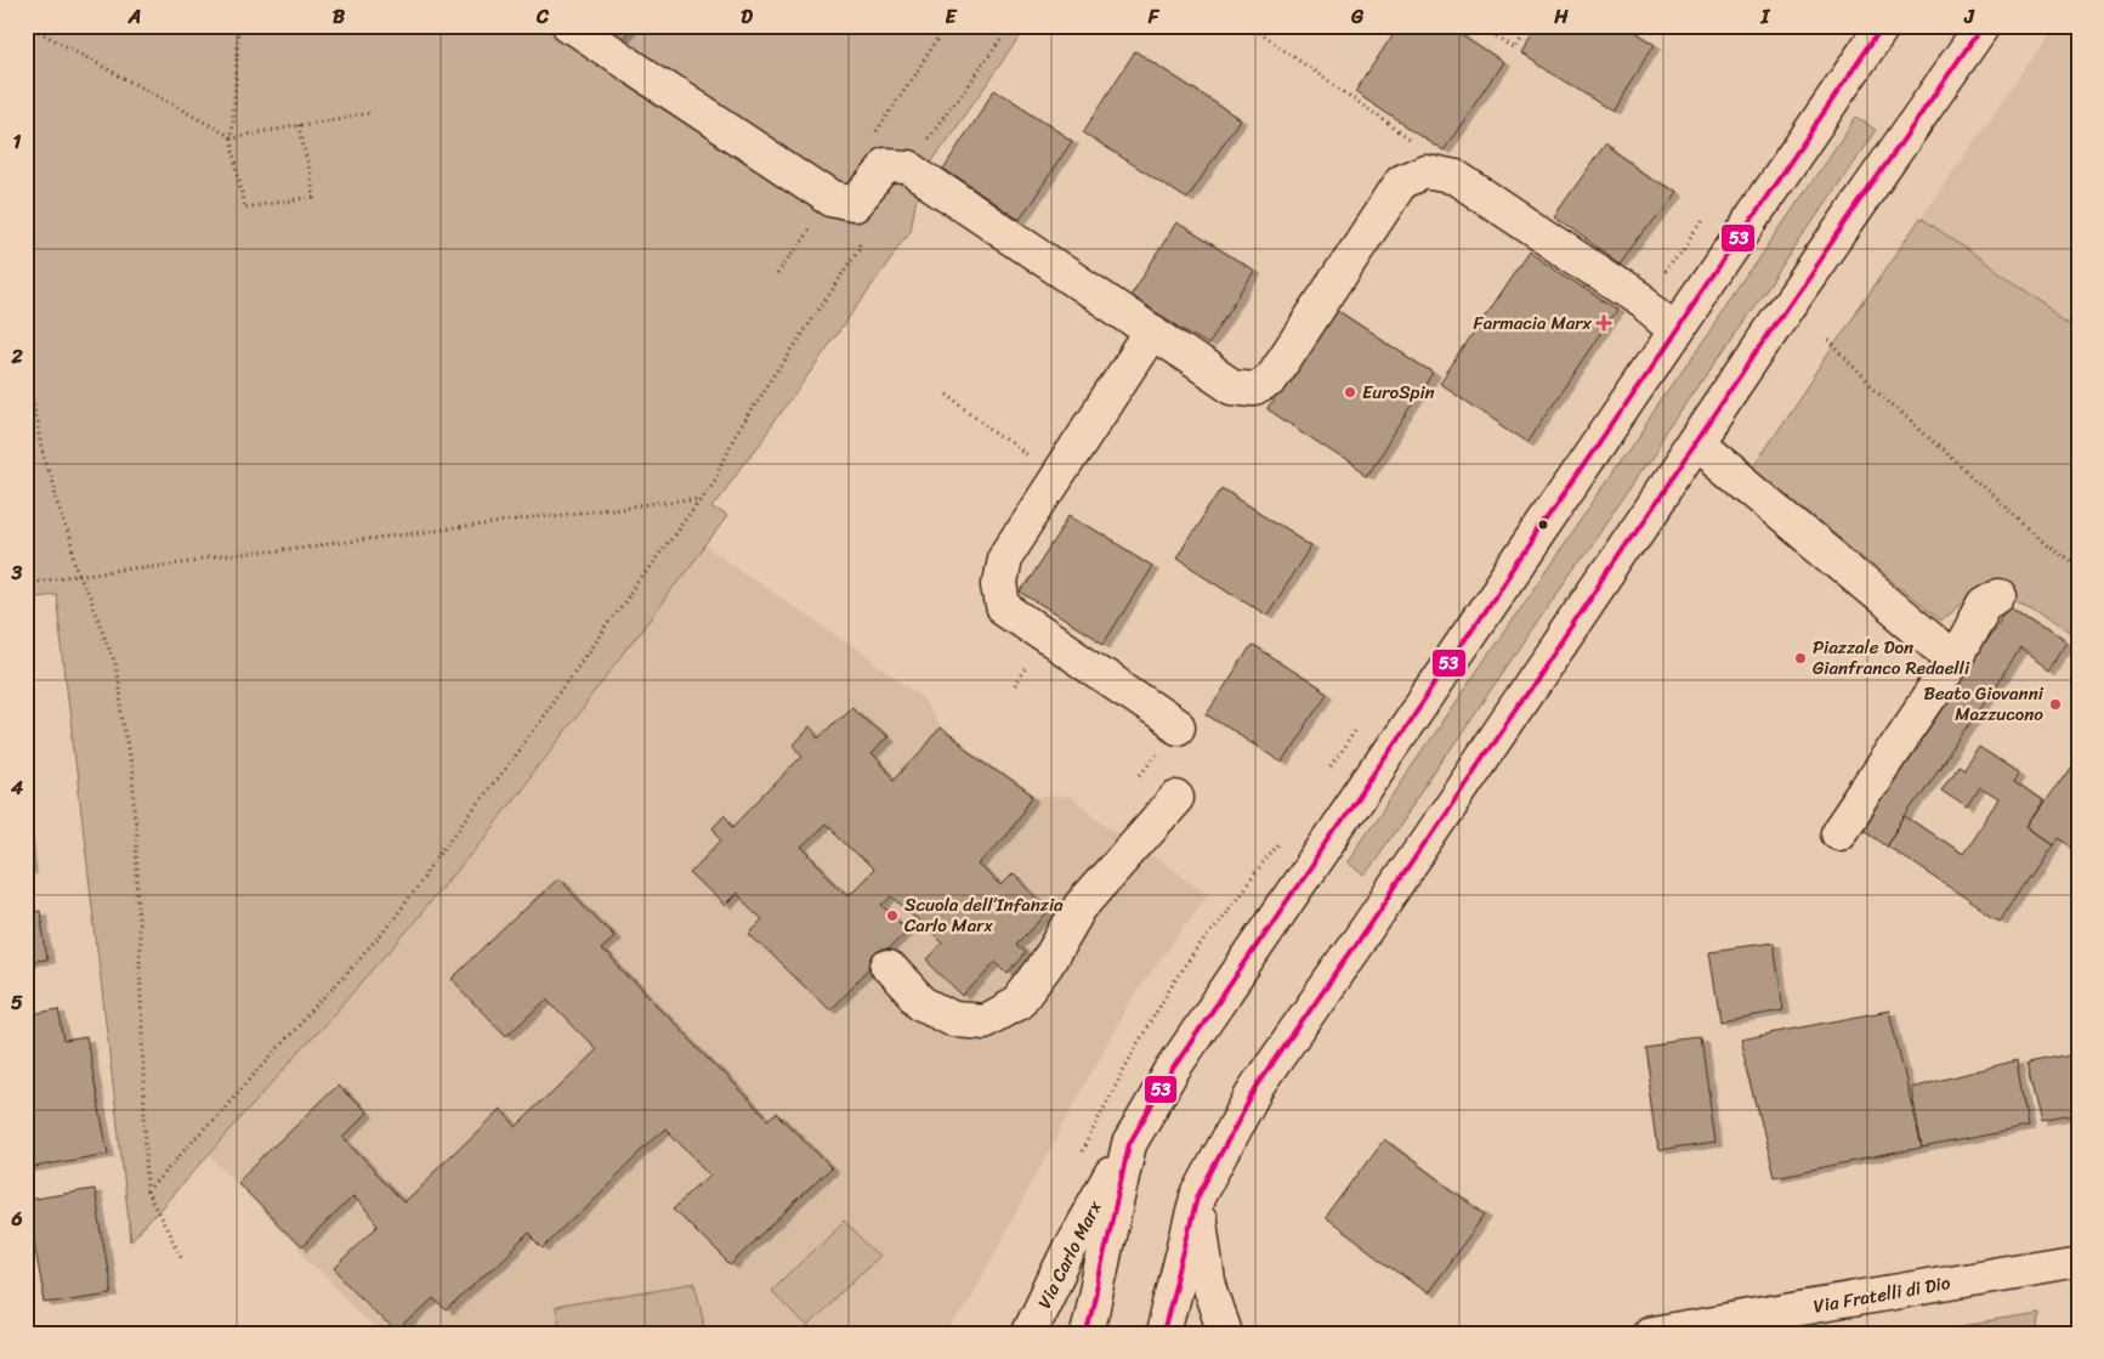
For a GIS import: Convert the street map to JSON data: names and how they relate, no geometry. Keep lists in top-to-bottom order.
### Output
{
  "streets": {
    "street": ["Via Carlo Marx", "Via Fratelli di Dio"]
  },
  "places": {
    "health": ["Farmacia Marx"],
    "other": [
      "EuroSpin",
      "Piazzale Don Gianfranco Redaelli",
      "Beato Giovanni Mazzucono",
      "Scuola dell’Infanzia Carlo Marx"
    ]
  },
  "lines": ["transit line 53"],
  "grid": {
    "columns": [
      "A",
      "B",
      "C",
      "D",
      "E",
      "F",
      "G",
      "H",
      "I",
      "J"
    ],
    "rows": [
      "1",
      "2",
      "3",
      "4",
      "5",
      "6"
    ]
  }
}
